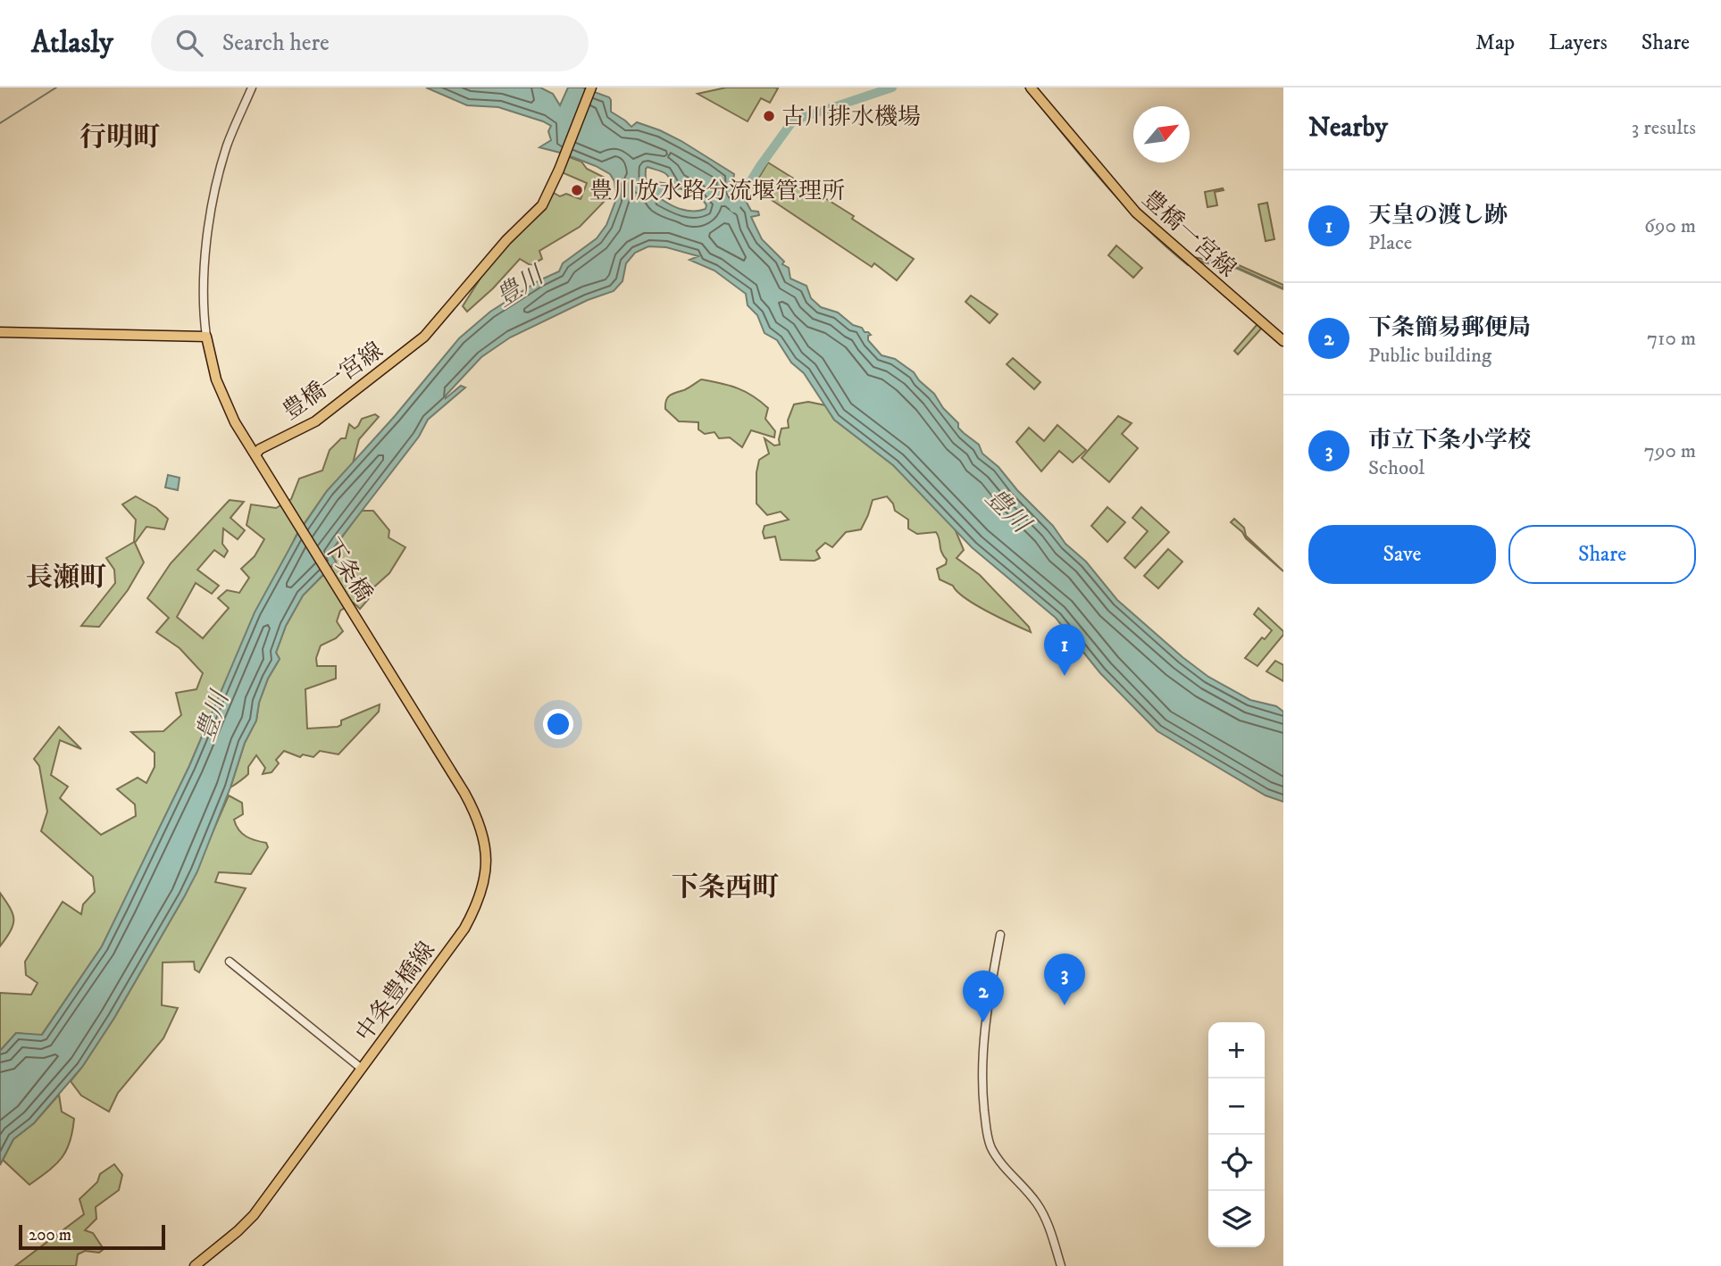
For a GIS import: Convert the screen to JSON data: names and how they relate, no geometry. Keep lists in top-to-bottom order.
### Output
{
  "streets": {
    "main road": ["豊橋一宮線", "下条橋", "中条豊橋線"]
  },
  "crossings": [
    ["豊橋一宮線", "下条橋"],
    ["下条橋", "中条豊橋線"]
  ],
  "districts": ["行明町", "長瀬町", "下条西町"],
  "water": ["豊川"],
  "places": ["古川排水機場", "豊川放水路分流堰管理所"],
  "scale_bar": "200 m",
  "north": "top right",
  "page": {
    "header": "Atlasly",
    "search": "Search here",
    "nav": ["Map", "Layers", "Share"],
    "heading": ["Nearby", "3 results"],
    "list": [
      {
        "mark": "1",
        "name": "天皇の渡し跡",
        "note": "Place",
        "value": "690 m"
      },
      {
        "mark": "2",
        "name": "下条簡易郵便局",
        "note": "Public building",
        "value": "710 m"
      },
      {
        "mark": "3",
        "name": "市立下条小学校",
        "note": "School",
        "value": "790 m"
      }
    ],
    "buttons": ["Save", "Share"],
    "pins": ["1", "3", "2"],
    "map_buttons": ["+", "−"],
    "scale": "200 m"
  }
}
